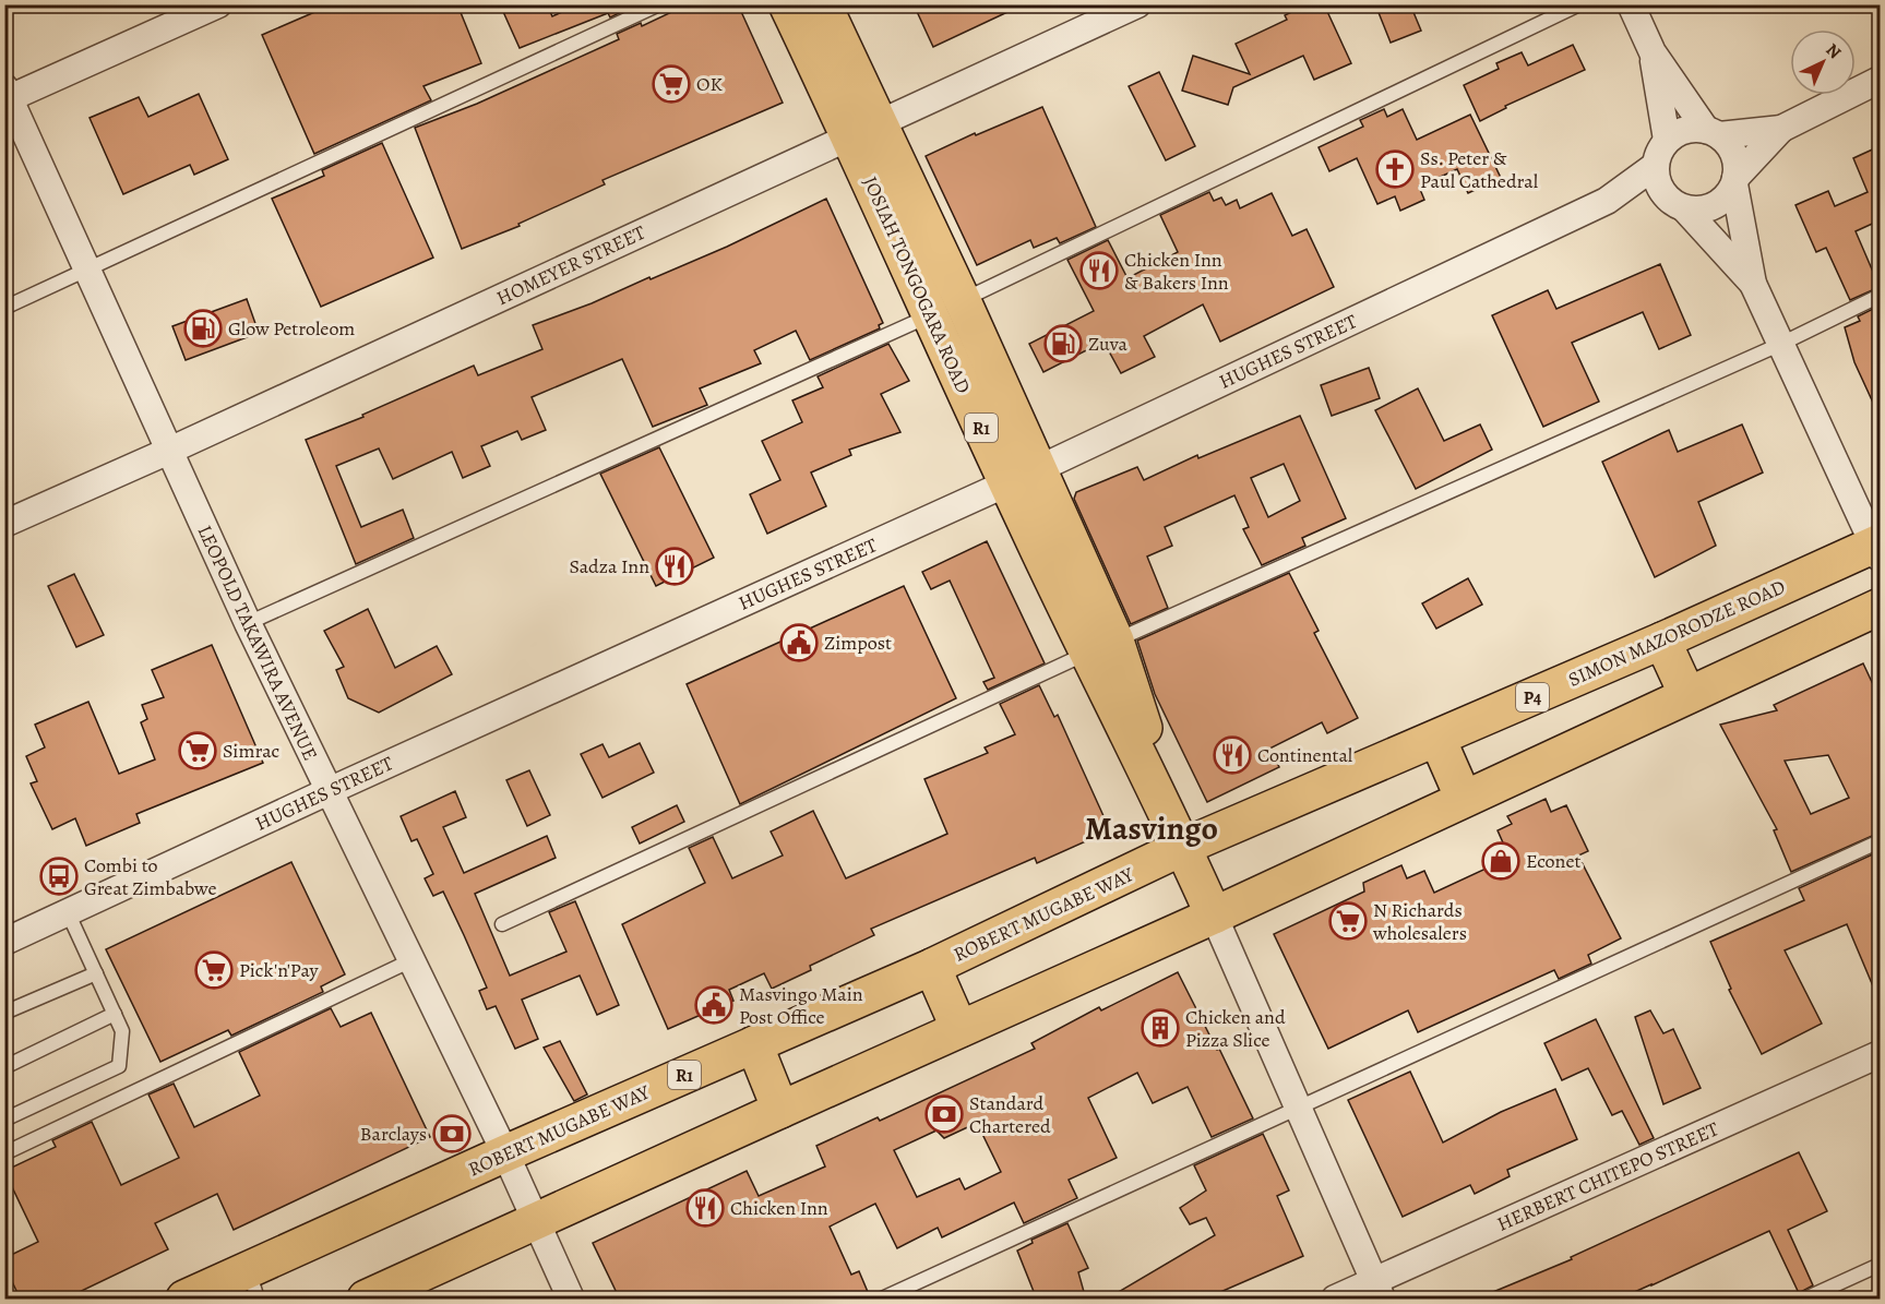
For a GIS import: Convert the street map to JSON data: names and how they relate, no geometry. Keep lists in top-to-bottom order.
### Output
{
  "streets": {
    "highway": [
      "JOSIAH TONGOGARA ROAD",
      "R1",
      "SIMON MAZORODZE ROAD",
      "P4",
      "ROBERT MUGABE WAY"
    ],
    "street": [
      "HOMEYER STREET",
      "HUGHES STREET",
      "LEOPOLD TAKAWIRA AVENUE",
      "HERBERT CHITEPO STREET"
    ]
  },
  "crossings": [
    ["HOMEYER STREET", "JOSIAH TONGOGARA ROAD"],
    ["HOMEYER STREET", "LEOPOLD TAKAWIRA AVENUE"],
    ["JOSIAH TONGOGARA ROAD", "HUGHES STREET"],
    ["JOSIAH TONGOGARA ROAD", "SIMON MAZORODZE ROAD"],
    ["JOSIAH TONGOGARA ROAD", "ROBERT MUGABE WAY"],
    ["HUGHES STREET", "LEOPOLD TAKAWIRA AVENUE"],
    ["SIMON MAZORODZE ROAD", "ROBERT MUGABE WAY"],
    ["LEOPOLD TAKAWIRA AVENUE", "ROBERT MUGABE WAY"]
  ],
  "districts": ["Masvingo"],
  "places": {
    "supermarket": [
      "OK",
      "Simrac",
      "N Richards wholesalers",
      "Pick'n'Pay"
    ],
    "church": ["Ss. Peter & Paul Cathedral"],
    "restaurant": [
      "Chicken Inn & Bakers Inn",
      "Sadza Inn",
      "Continental",
      "Chicken Inn"
    ],
    "fuel station": ["Glow Petroleom", "Zuva"],
    "public building": ["Zimpost", "Masvingo Main Post Office"],
    "shop": ["Econet"],
    "bus stop": ["Combi to Great Zimbabwe"],
    "building": ["Chicken and Pizza Slice"],
    "bank": ["Standard Chartered", "Barclays"]
  },
  "north": "top right"
}
